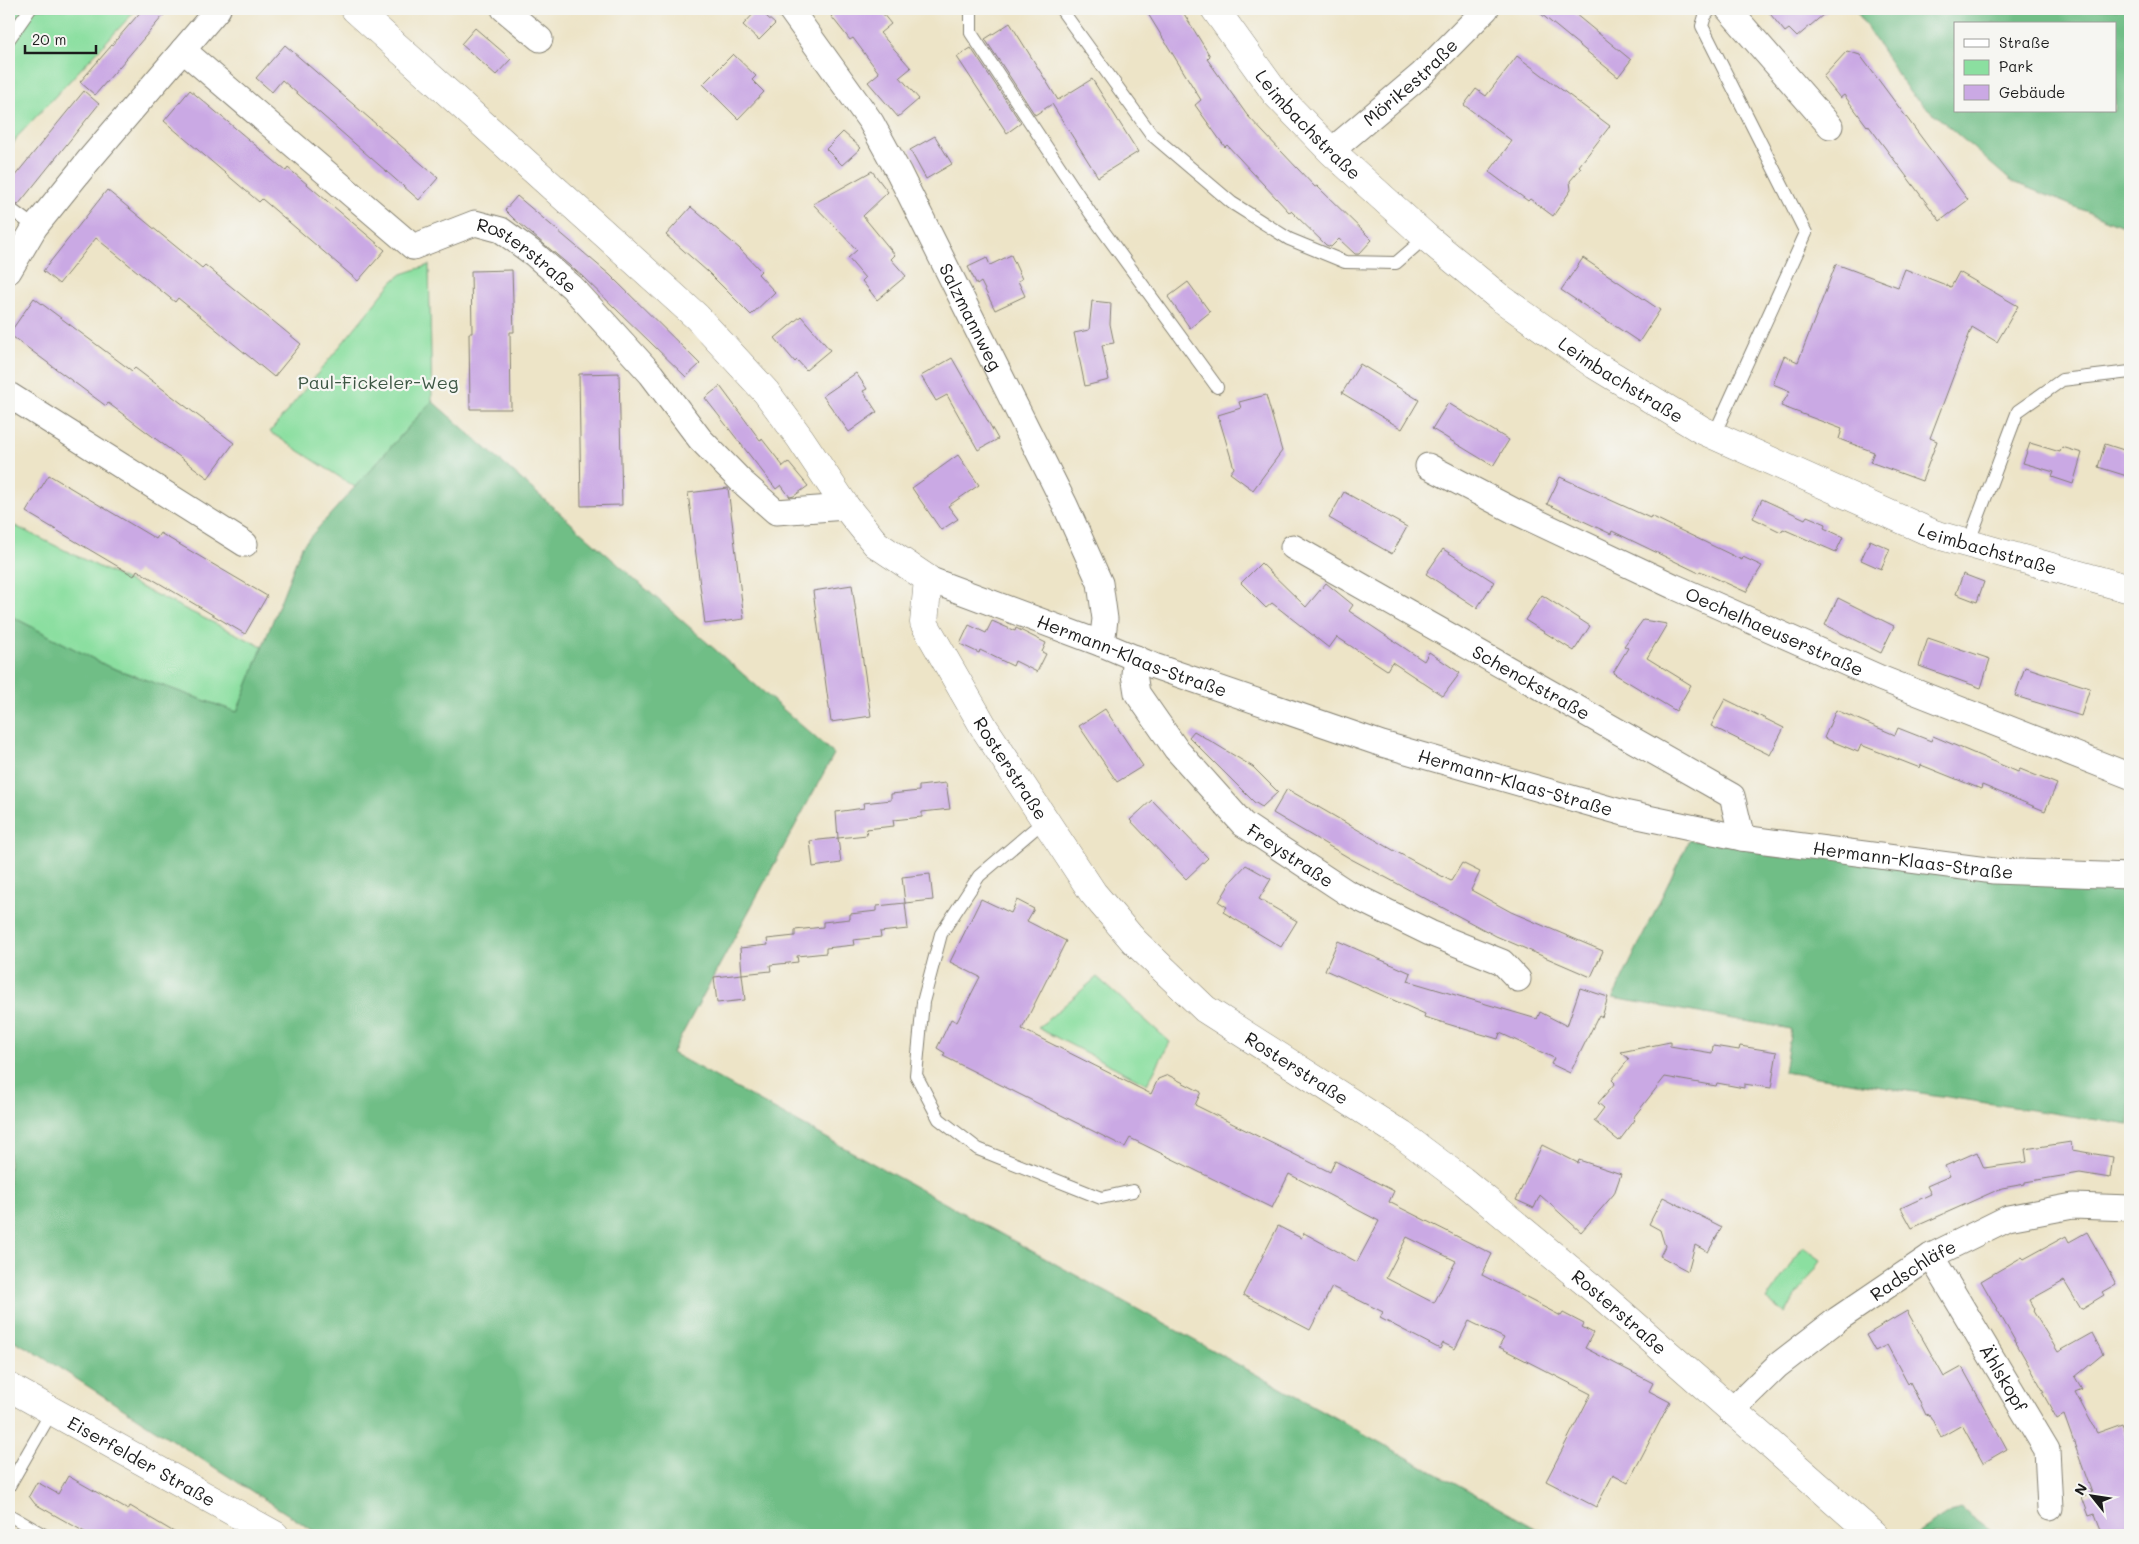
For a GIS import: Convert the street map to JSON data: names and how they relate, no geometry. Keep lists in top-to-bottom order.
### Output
{
  "streets": {
    "street": [
      "Mörikestraße",
      "Leimbachstraße",
      "Rosterstraße",
      "Salzmannweg",
      "Oechelhaeuserstraße",
      "Hermann-Klaas-Straße",
      "Schenckstraße",
      "Freystraße",
      "Radschläfe",
      "Ählskopf",
      "Eiserfelder Straße"
    ]
  },
  "crossings": [
    ["Mörikestraße", "Leimbachstraße"],
    ["Rosterstraße", "Hermann-Klaas-Straße"],
    ["Rosterstraße", "Radschläfe"],
    ["Salzmannweg", "Hermann-Klaas-Straße"],
    ["Hermann-Klaas-Straße", "Schenckstraße"],
    ["Hermann-Klaas-Straße", "Freystraße"],
    ["Radschläfe", "Ählskopf"]
  ],
  "parks": ["Paul-Fickeler-Weg"],
  "legend": ["Straße", "Park", "Gebäude"],
  "scale_bar": "20 m",
  "north": "top left"
}
